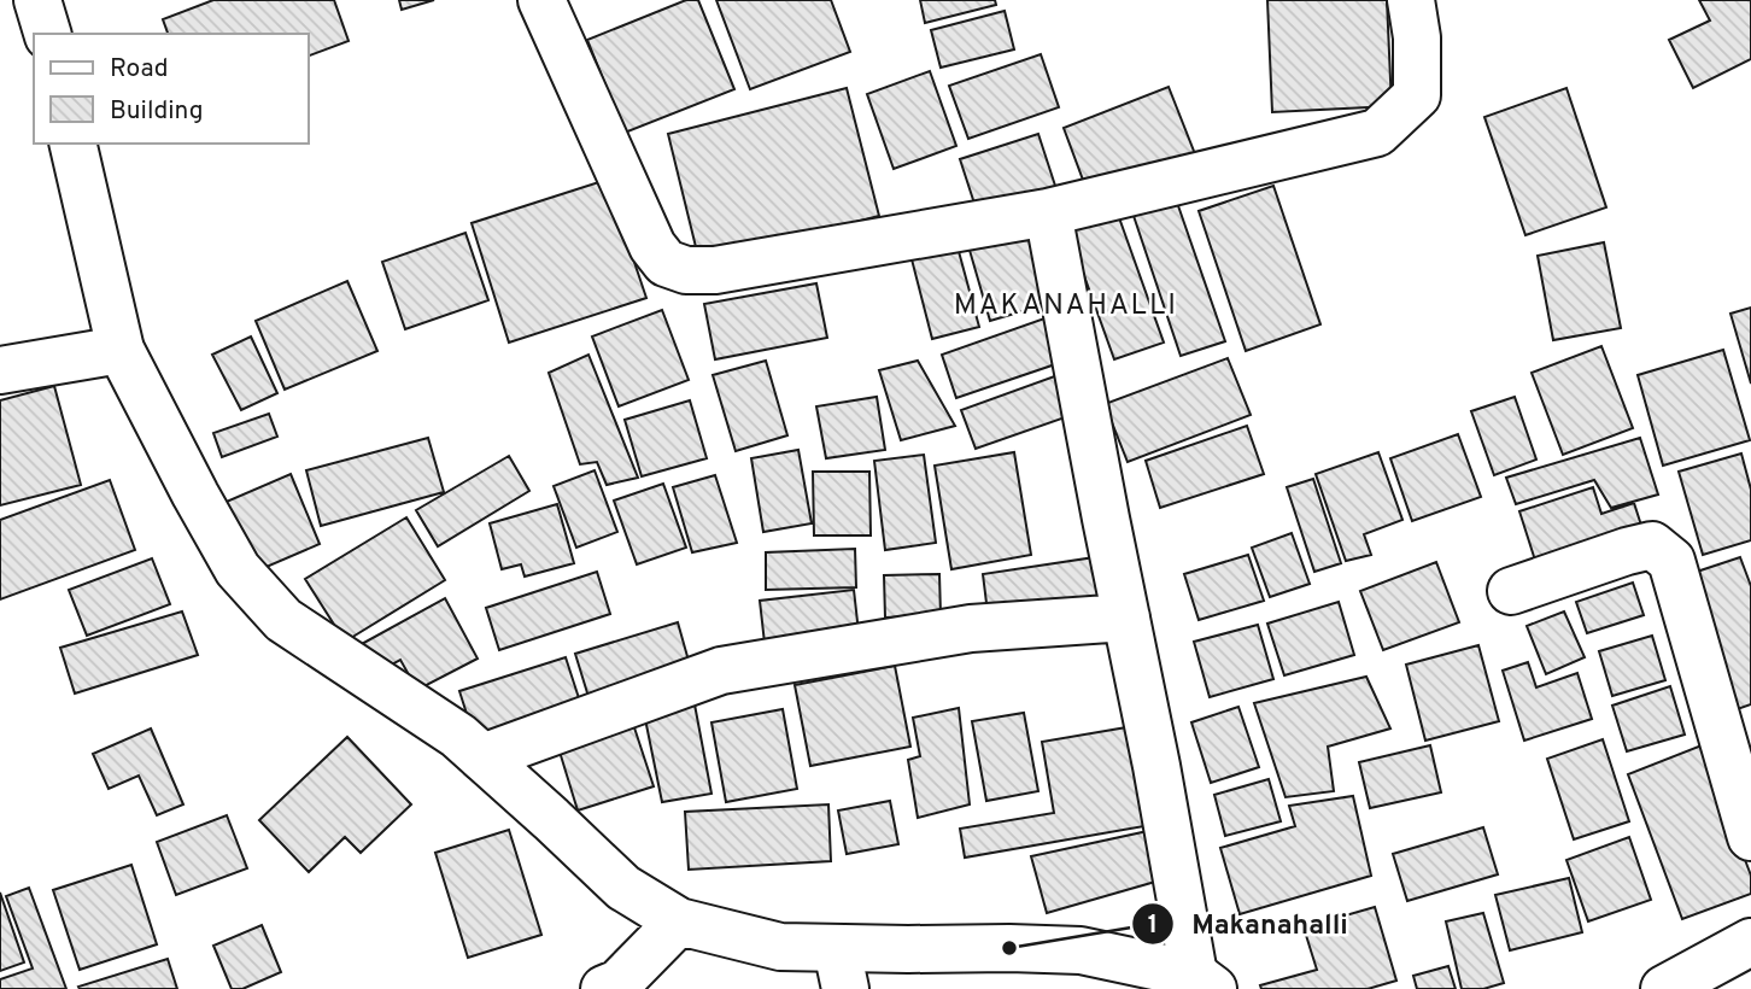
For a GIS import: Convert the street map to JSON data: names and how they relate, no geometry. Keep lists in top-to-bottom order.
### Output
{
  "districts": ["MAKANAHALLI"],
  "places": ["Makanahalli"],
  "legend": ["Road", "Building"]
}
